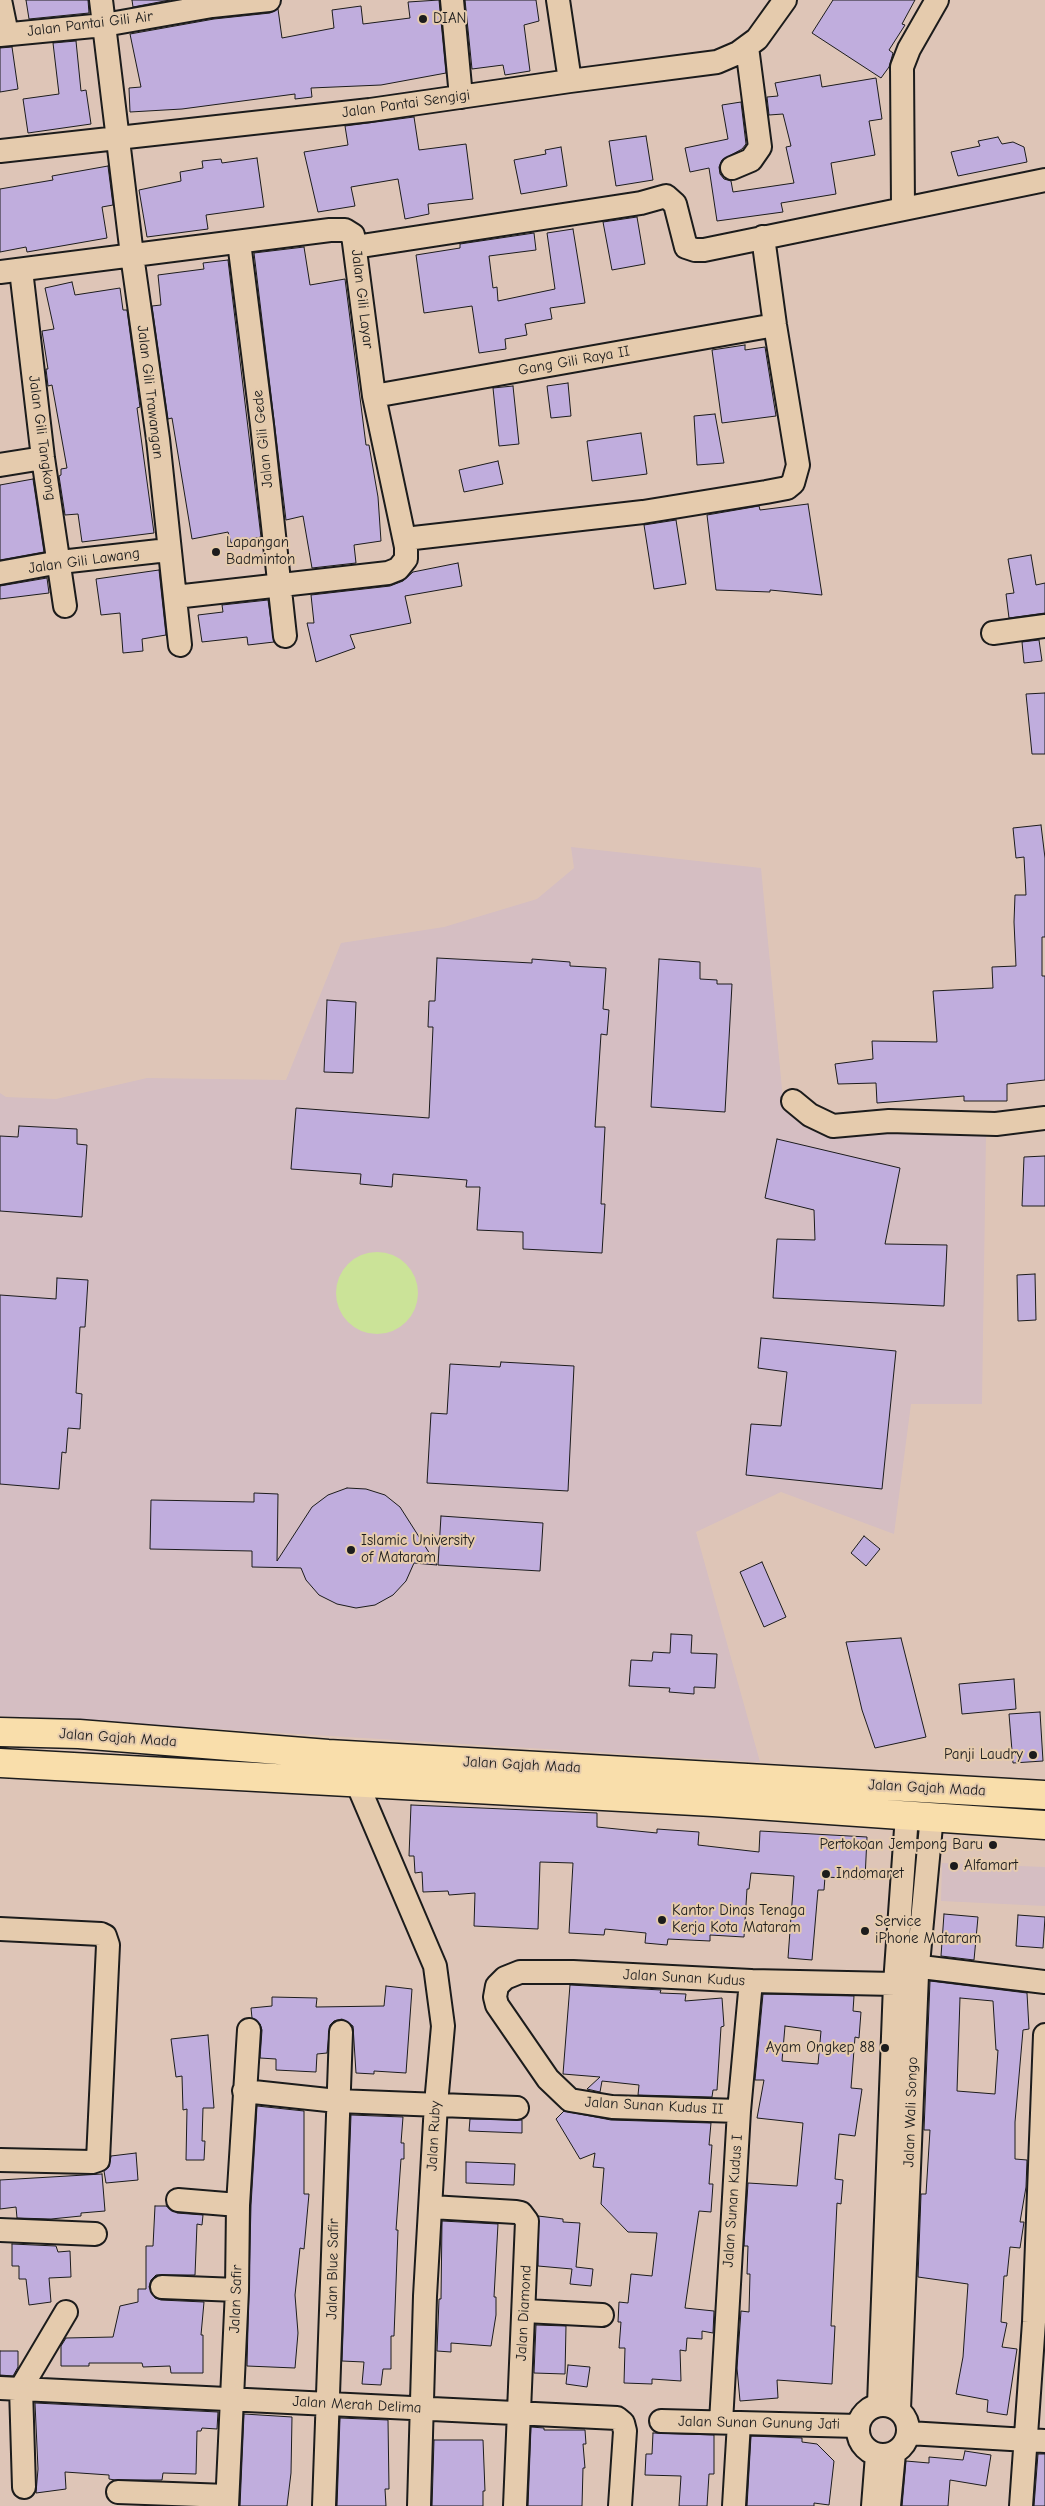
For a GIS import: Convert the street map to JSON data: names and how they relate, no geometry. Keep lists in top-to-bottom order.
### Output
{
  "streets": {
    "main road": ["Jalan Gajah Mada"],
    "street": [
      "Jalan Pantai Gili Air",
      "Jalan Pantai Sengigi",
      "Jalan Gili Layar",
      "Gang Gili Raya II",
      "Jalan Gili Trawangan",
      "Jalan Gili Tangkong",
      "Jalan Gili Gede",
      "Jalan Gili Lawang",
      "Jalan Sunan Kudus",
      "Jalan Sunan Kudus II",
      "Jalan Wali Songo",
      "Jalan Ruby",
      "Jalan Sunan Kudus I",
      "Jalan Blue Safir",
      "Jalan Safir",
      "Jalan Diamond",
      "Jalan Merah Delima",
      "Jalan Sunan Gunung Jati"
    ]
  },
  "crossings": [
    ["Jalan Pantai Gili Air", "Jalan Gili Trawangan"],
    ["Jalan Pantai Sengigi", "Jalan Gili Trawangan"],
    ["Jalan Gili Layar", "Gang Gili Raya II"],
    ["Jalan Gili Layar", "Jalan Gili Trawangan"],
    ["Jalan Gili Layar", "Jalan Gili Tangkong"],
    ["Jalan Gili Layar", "Jalan Gili Gede"],
    ["Jalan Gili Trawangan", "Jalan Gili Lawang"],
    ["Jalan Gili Tangkong", "Jalan Gili Lawang"],
    ["Jalan Gajah Mada", "Jalan Wali Songo"],
    ["Jalan Gajah Mada", "Jalan Ruby"],
    ["Jalan Sunan Kudus", "Jalan Sunan Kudus II"],
    ["Jalan Sunan Kudus", "Jalan Wali Songo"],
    ["Jalan Sunan Kudus", "Jalan Sunan Kudus I"],
    ["Jalan Sunan Kudus II", "Jalan Sunan Kudus I"],
    ["Jalan Wali Songo", "Jalan Sunan Gunung Jati"],
    ["Jalan Ruby", "Jalan Diamond"],
    ["Jalan Ruby", "Jalan Merah Delima"],
    ["Jalan Sunan Kudus I", "Jalan Sunan Gunung Jati"],
    ["Jalan Blue Safir", "Jalan Merah Delima"],
    ["Jalan Safir", "Jalan Merah Delima"],
    ["Jalan Diamond", "Jalan Merah Delima"]
  ],
  "places": [
    "DIAN",
    "Lapangan Badminton",
    "Islamic University of Mataram",
    "Panji Laudry",
    "Pertokoan Jempong Baru",
    "Alfamart",
    "Indomaret",
    "Kantor Dinas Tenaga Kerja Kota Mataram",
    "Service iPhone Mataram",
    "Ayam Ongkep 88"
  ]
}
